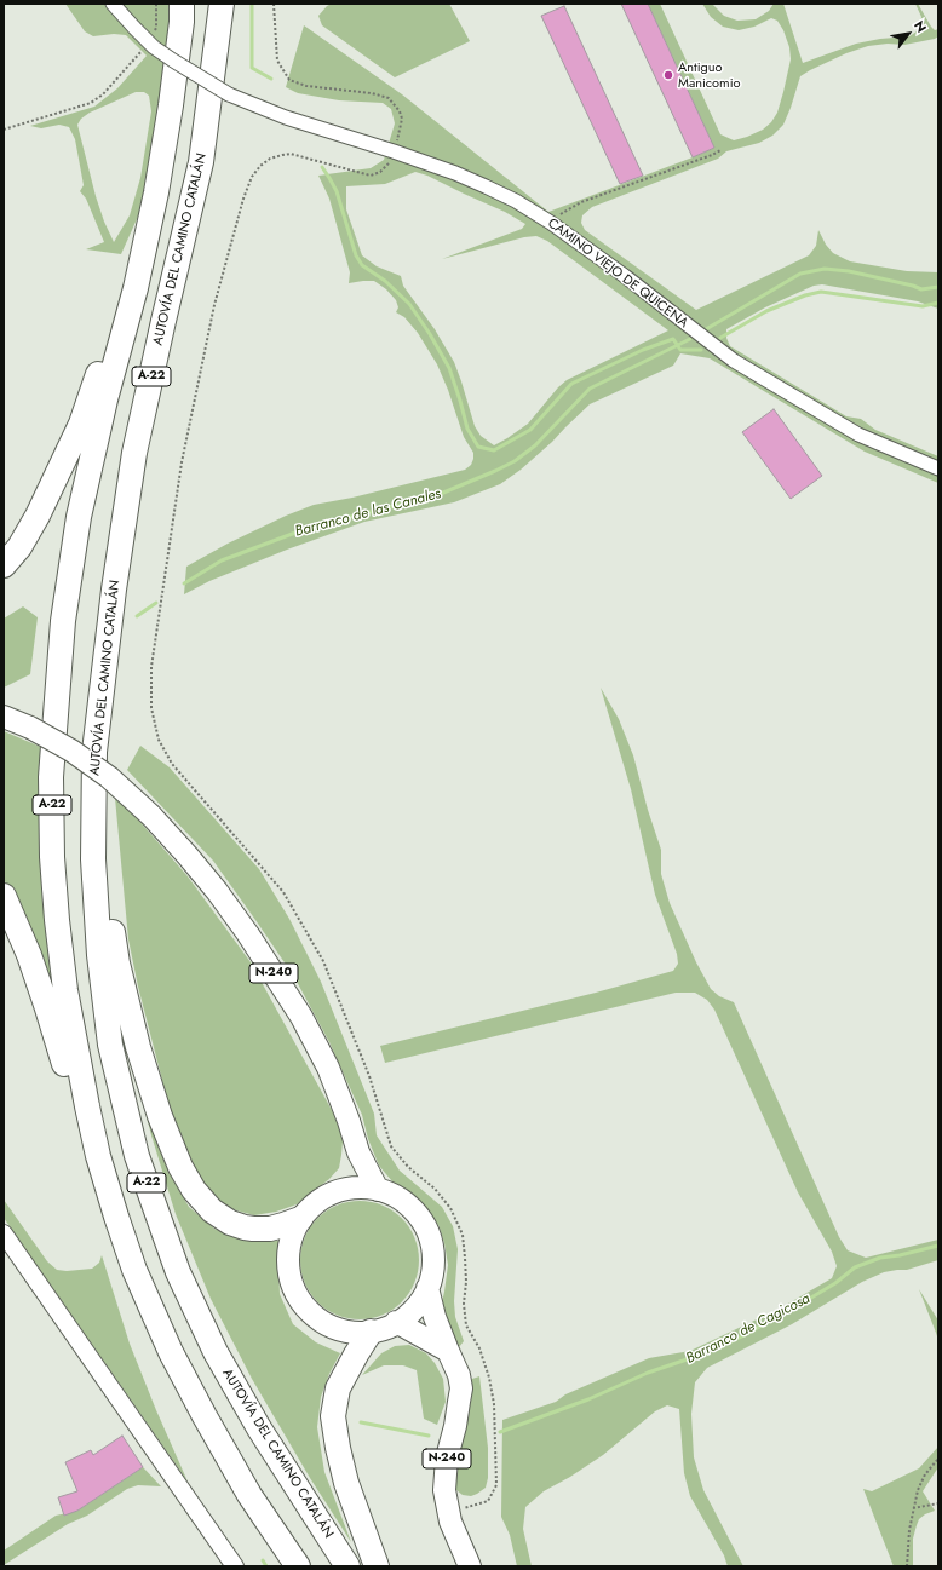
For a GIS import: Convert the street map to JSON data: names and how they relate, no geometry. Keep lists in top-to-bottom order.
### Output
{
  "streets": {
    "highway": ["AUTOVÍA DEL CAMINO CATALÁN", "A-22", "N-240"],
    "street": ["CAMINO VIEJO DE QUICENA"]
  },
  "water": ["Barranco de las Canales", "Barranco de Cagicosa"],
  "places": ["Antiguo Manicomio"],
  "north": "top right"
}
